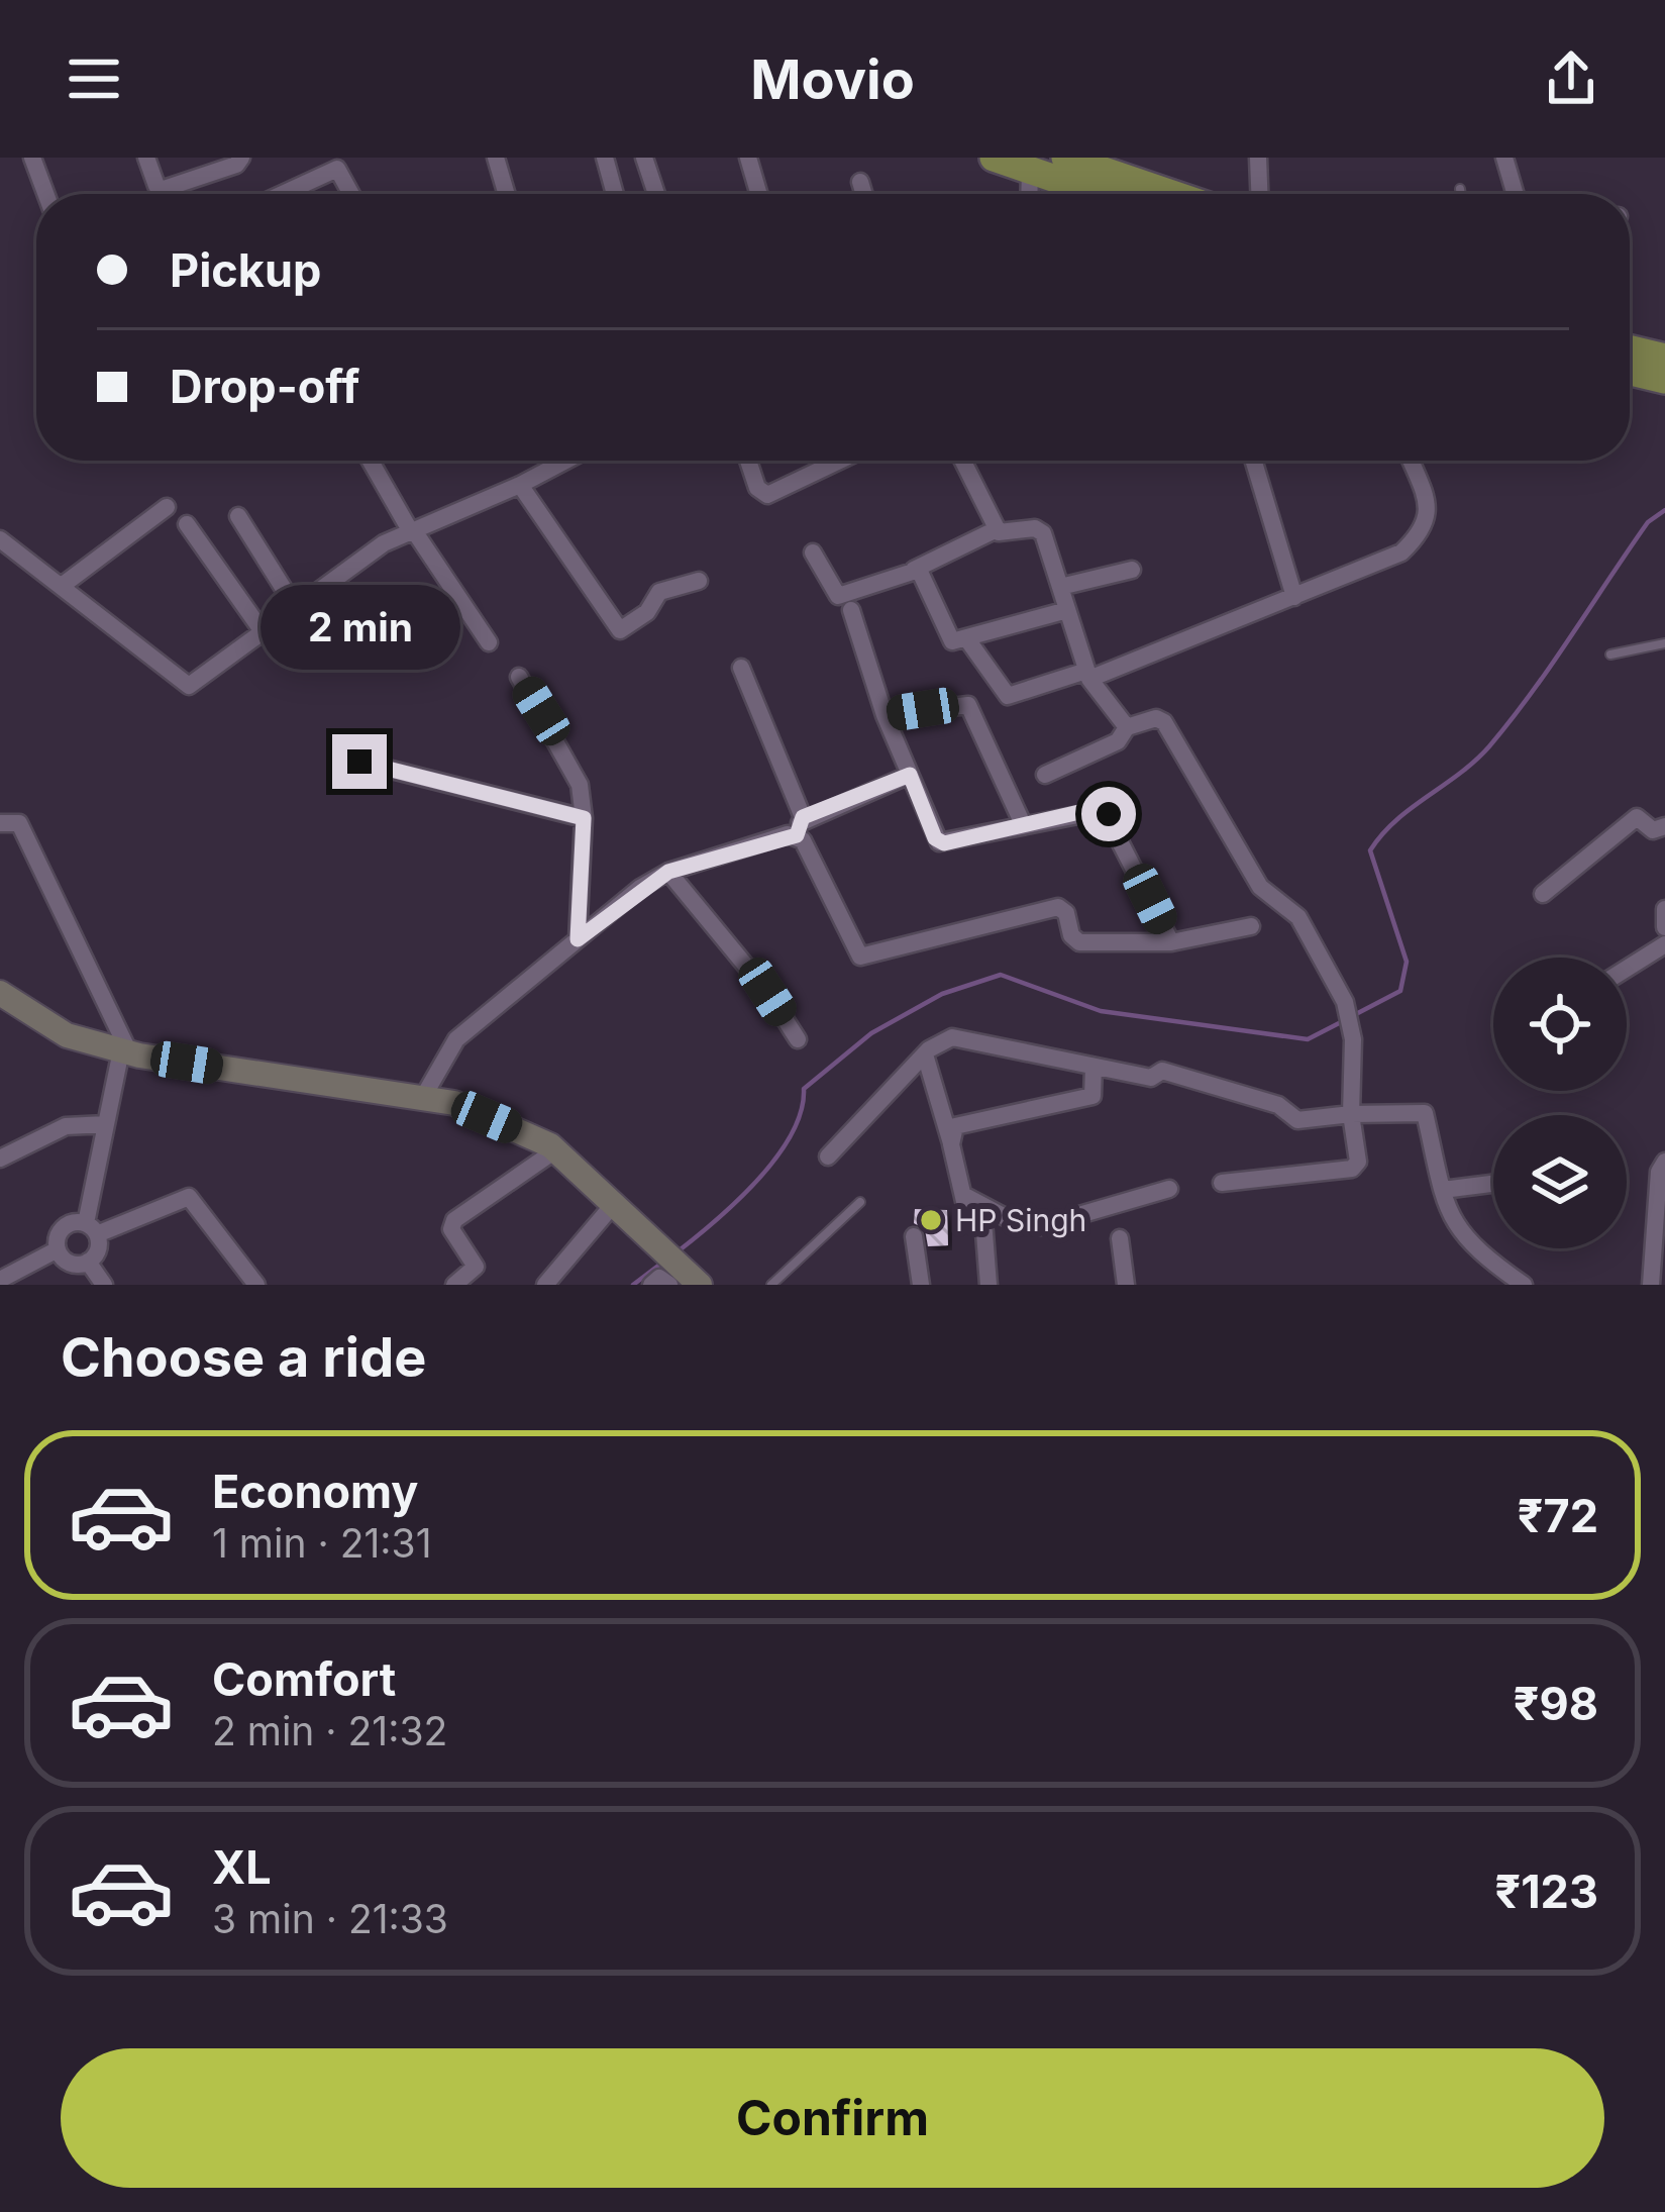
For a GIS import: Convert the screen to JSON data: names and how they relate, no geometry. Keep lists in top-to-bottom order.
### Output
{
  "places": ["HP Singh"],
  "page": {
    "header": "Movio",
    "banner": ["Pickup", "Drop-off"],
    "bubble": "2 min",
    "heading": "Choose a ride",
    "list": [
      {
        "name": "Economy",
        "note": "1 min · 21:31",
        "value": "₹72"
      },
      {
        "name": "Comfort",
        "note": "2 min · 21:32",
        "value": "₹98"
      },
      {
        "name": "XL",
        "note": "3 min · 21:33",
        "value": "₹123"
      }
    ],
    "buttons": "Confirm"
  }
}
